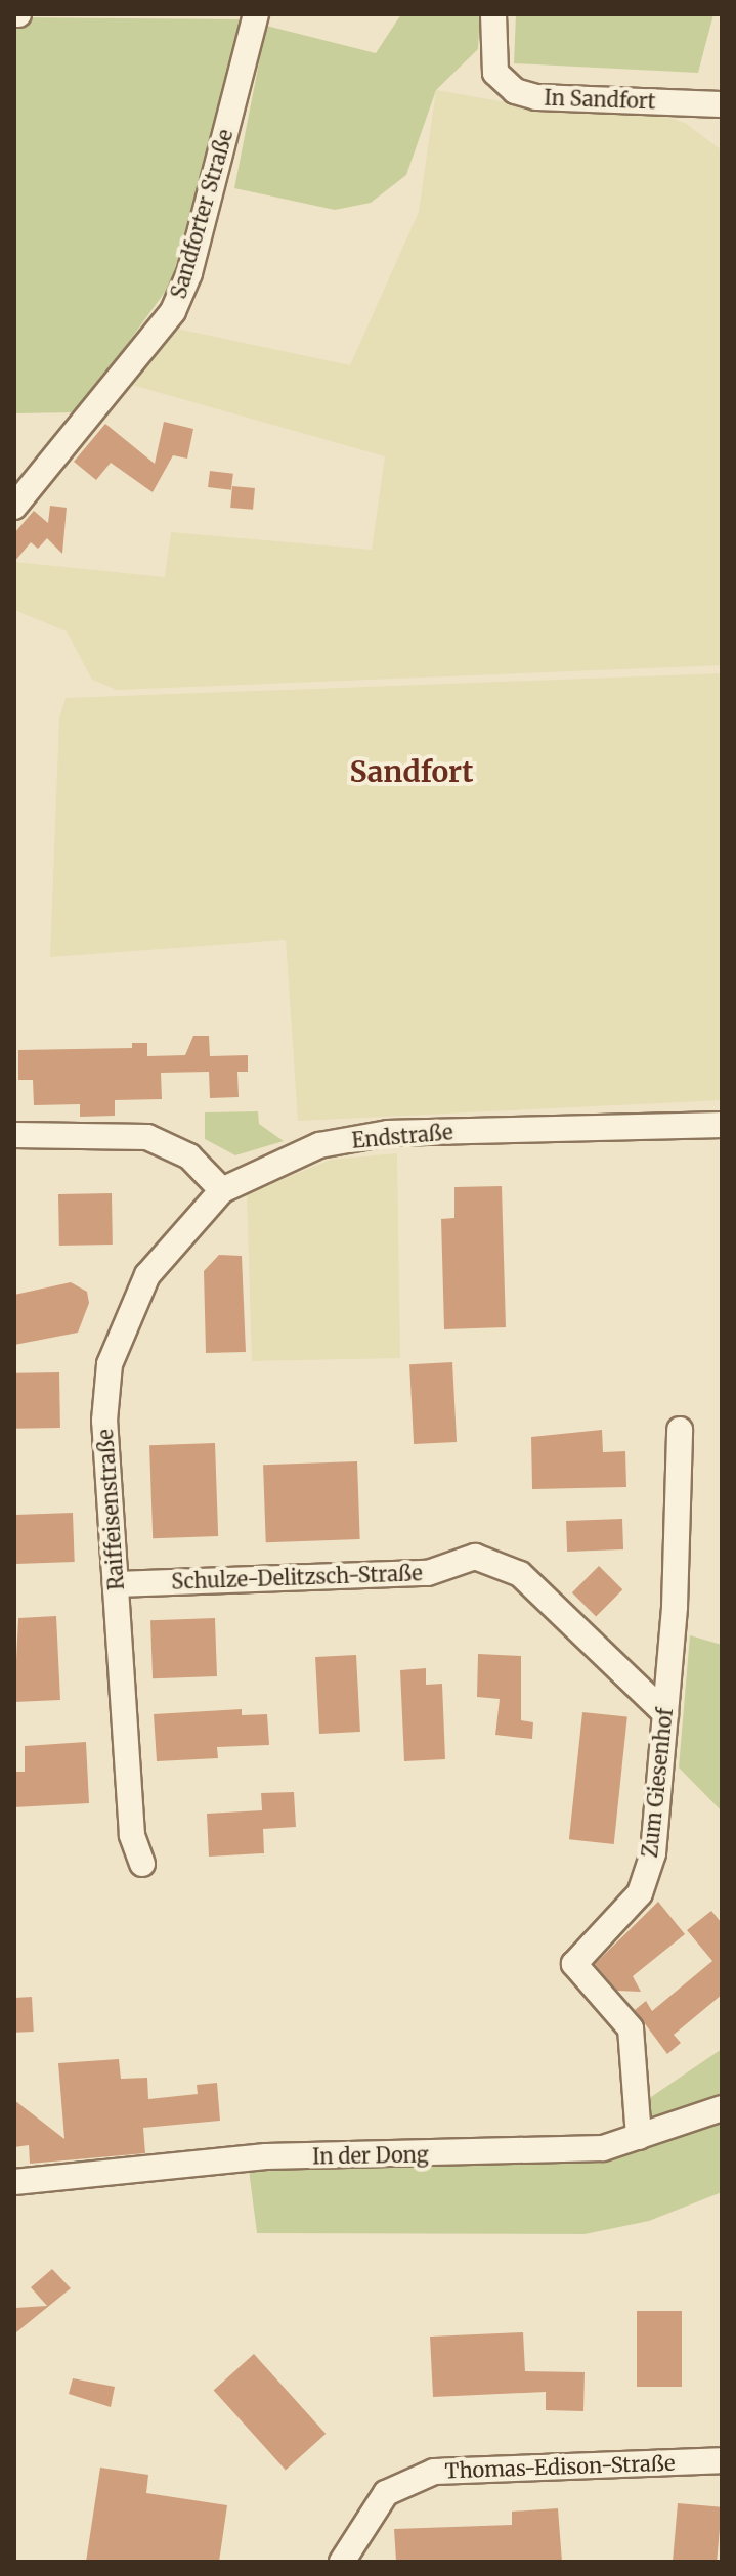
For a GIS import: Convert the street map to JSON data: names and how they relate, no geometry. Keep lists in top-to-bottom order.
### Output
{
  "streets": {
    "street": [
      "In Sandfort",
      "Sandforter Straße",
      "Endstraße",
      "Raiffeisenstraße",
      "Schulze-Delitzsch-Straße",
      "Zum Giesenhof",
      "In der Dong",
      "Thomas-Edison-Straße"
    ]
  },
  "crossings": [
    ["Endstraße", "Raiffeisenstraße"],
    ["Raiffeisenstraße", "Schulze-Delitzsch-Straße"],
    ["Schulze-Delitzsch-Straße", "Zum Giesenhof"],
    ["Zum Giesenhof", "In der Dong"]
  ],
  "districts": ["Sandfort"]
}
